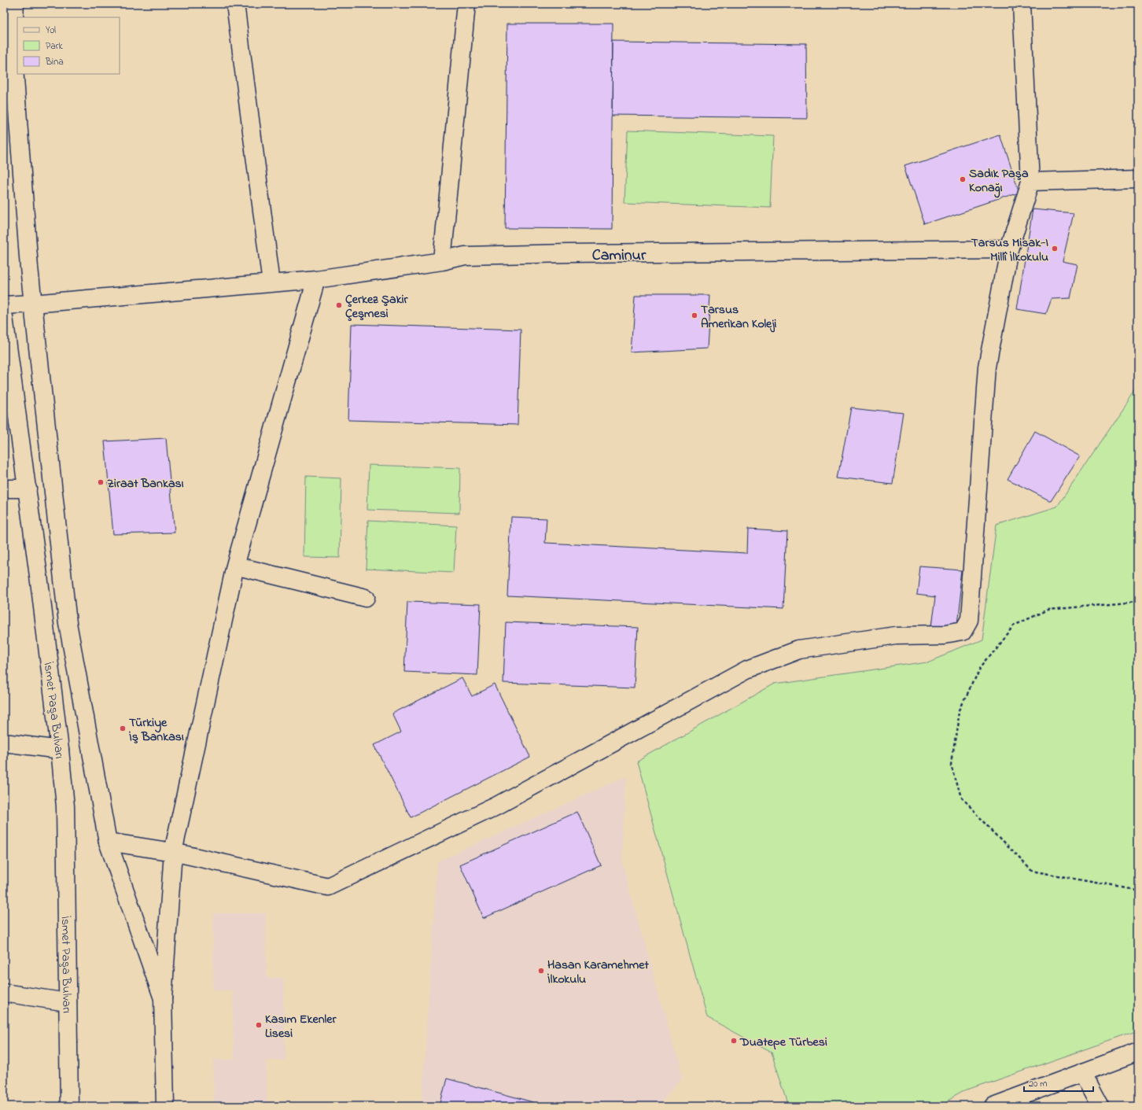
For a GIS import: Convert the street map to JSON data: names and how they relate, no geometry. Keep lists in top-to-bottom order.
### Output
{
  "streets": {
    "street": ["İsmet Paşa Bulvarı"]
  },
  "districts": ["Caminur"],
  "places": [
    "Sadık Paşa Konağı",
    "Tarsus Misak-I Millî İlkokulu",
    "Çerkez Şakir Çeşmesi",
    "Tarsus Amerikan Koleji",
    "Ziraat Bankası",
    "Türkiye İş Bankası",
    "Hasan Karamehmet İlkokulu",
    "Kasım Ekenler Lisesi",
    "Duatepe Türbesi"
  ],
  "legend": ["Yol", "Park", "Bina"],
  "scale_bar": "20 m"
}
